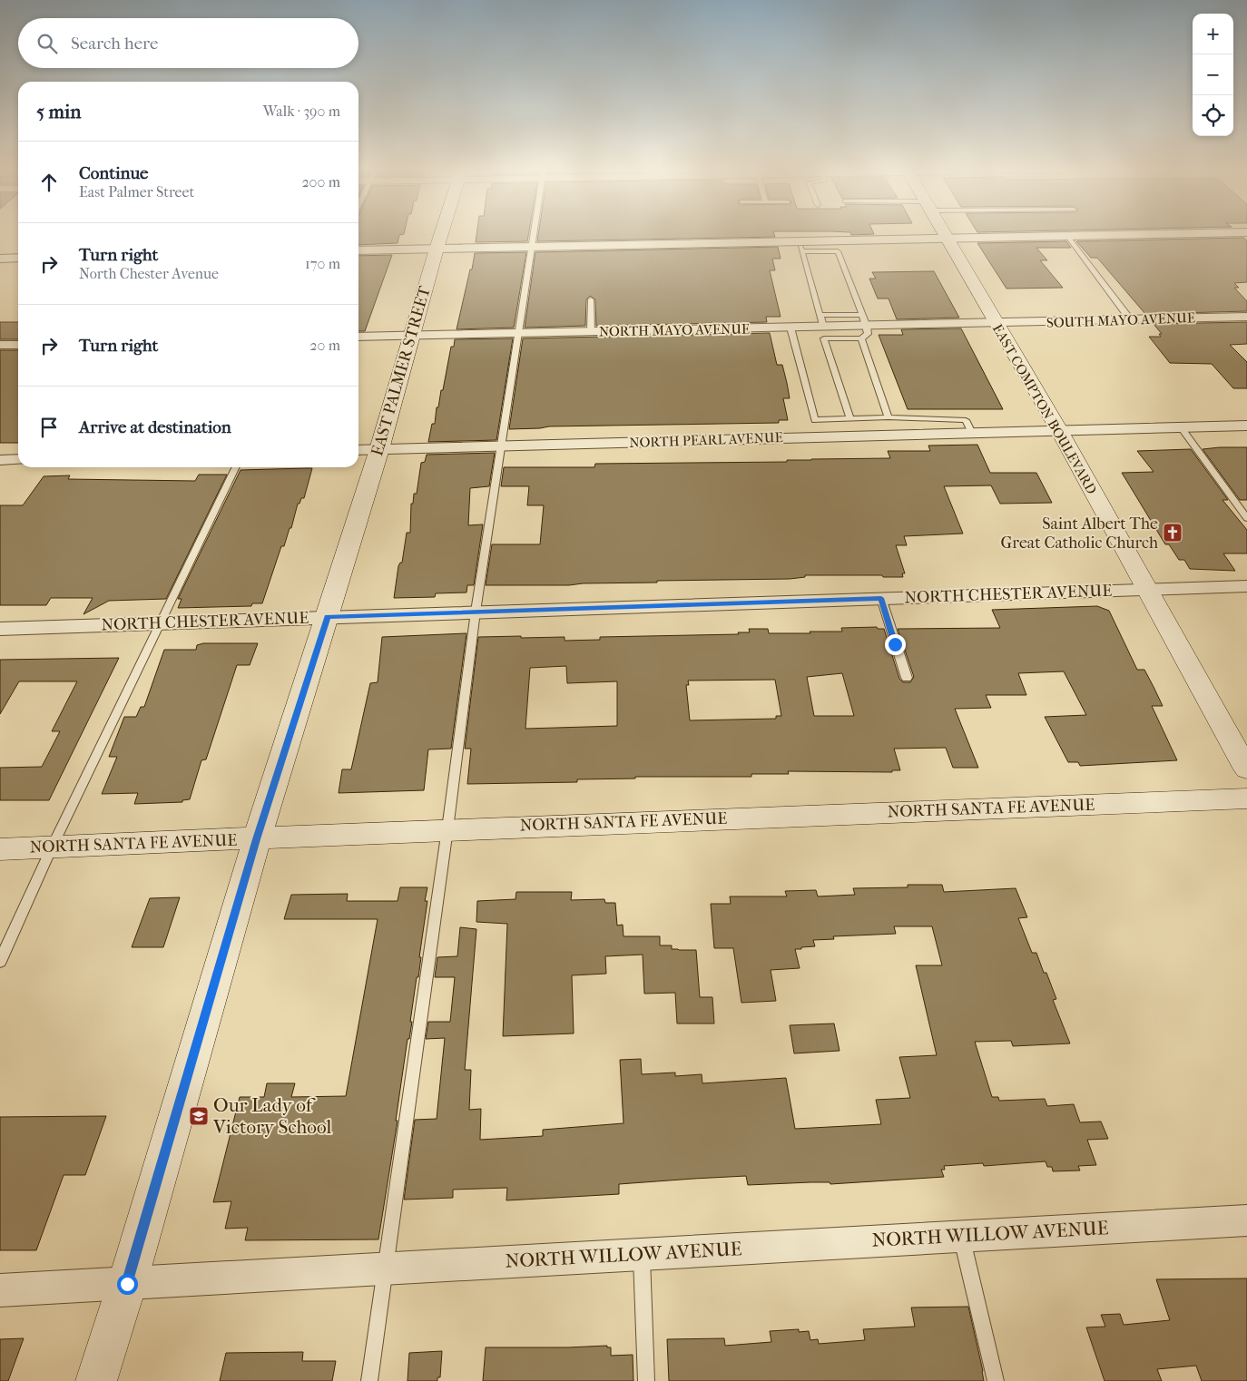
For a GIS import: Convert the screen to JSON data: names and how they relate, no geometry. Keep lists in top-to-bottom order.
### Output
{
  "streets": {
    "main road": ["EAST PALMER STREET", "EAST COMPTON BOULEVARD", "NORTH SANTA FE AVENUE"],
    "street": [
      "SOUTH MAYO AVENUE",
      "NORTH MAYO AVENUE",
      "NORTH PEARL AVENUE",
      "NORTH CHESTER AVENUE",
      "NORTH WILLOW AVENUE"
    ]
  },
  "crossings": [
    ["SOUTH MAYO AVENUE", "NORTH MAYO AVENUE"],
    ["SOUTH MAYO AVENUE", "EAST COMPTON BOULEVARD"],
    ["NORTH MAYO AVENUE", "EAST PALMER STREET"],
    ["NORTH MAYO AVENUE", "EAST COMPTON BOULEVARD"],
    ["EAST PALMER STREET", "NORTH PEARL AVENUE"],
    ["EAST PALMER STREET", "NORTH CHESTER AVENUE"],
    ["EAST PALMER STREET", "NORTH SANTA FE AVENUE"],
    ["EAST PALMER STREET", "NORTH WILLOW AVENUE"],
    ["EAST COMPTON BOULEVARD", "NORTH PEARL AVENUE"],
    ["EAST COMPTON BOULEVARD", "NORTH CHESTER AVENUE"]
  ],
  "places": {
    "church": ["Saint Albert The Great Catholic Church"],
    "school or university": ["Our Lady of Victory School"]
  },
  "page": {
    "map_buttons": ["+", "−"],
    "search": "Search here",
    "heading": ["5 min", "Walk · 390 m"],
    "list": [
      ["Continue", "East Palmer Street", "200 m"],
      ["Turn right", "North Chester Avenue", "170 m"],
      ["Turn right", "20 m"],
      "Arrive at destination"
    ]
  }
}
